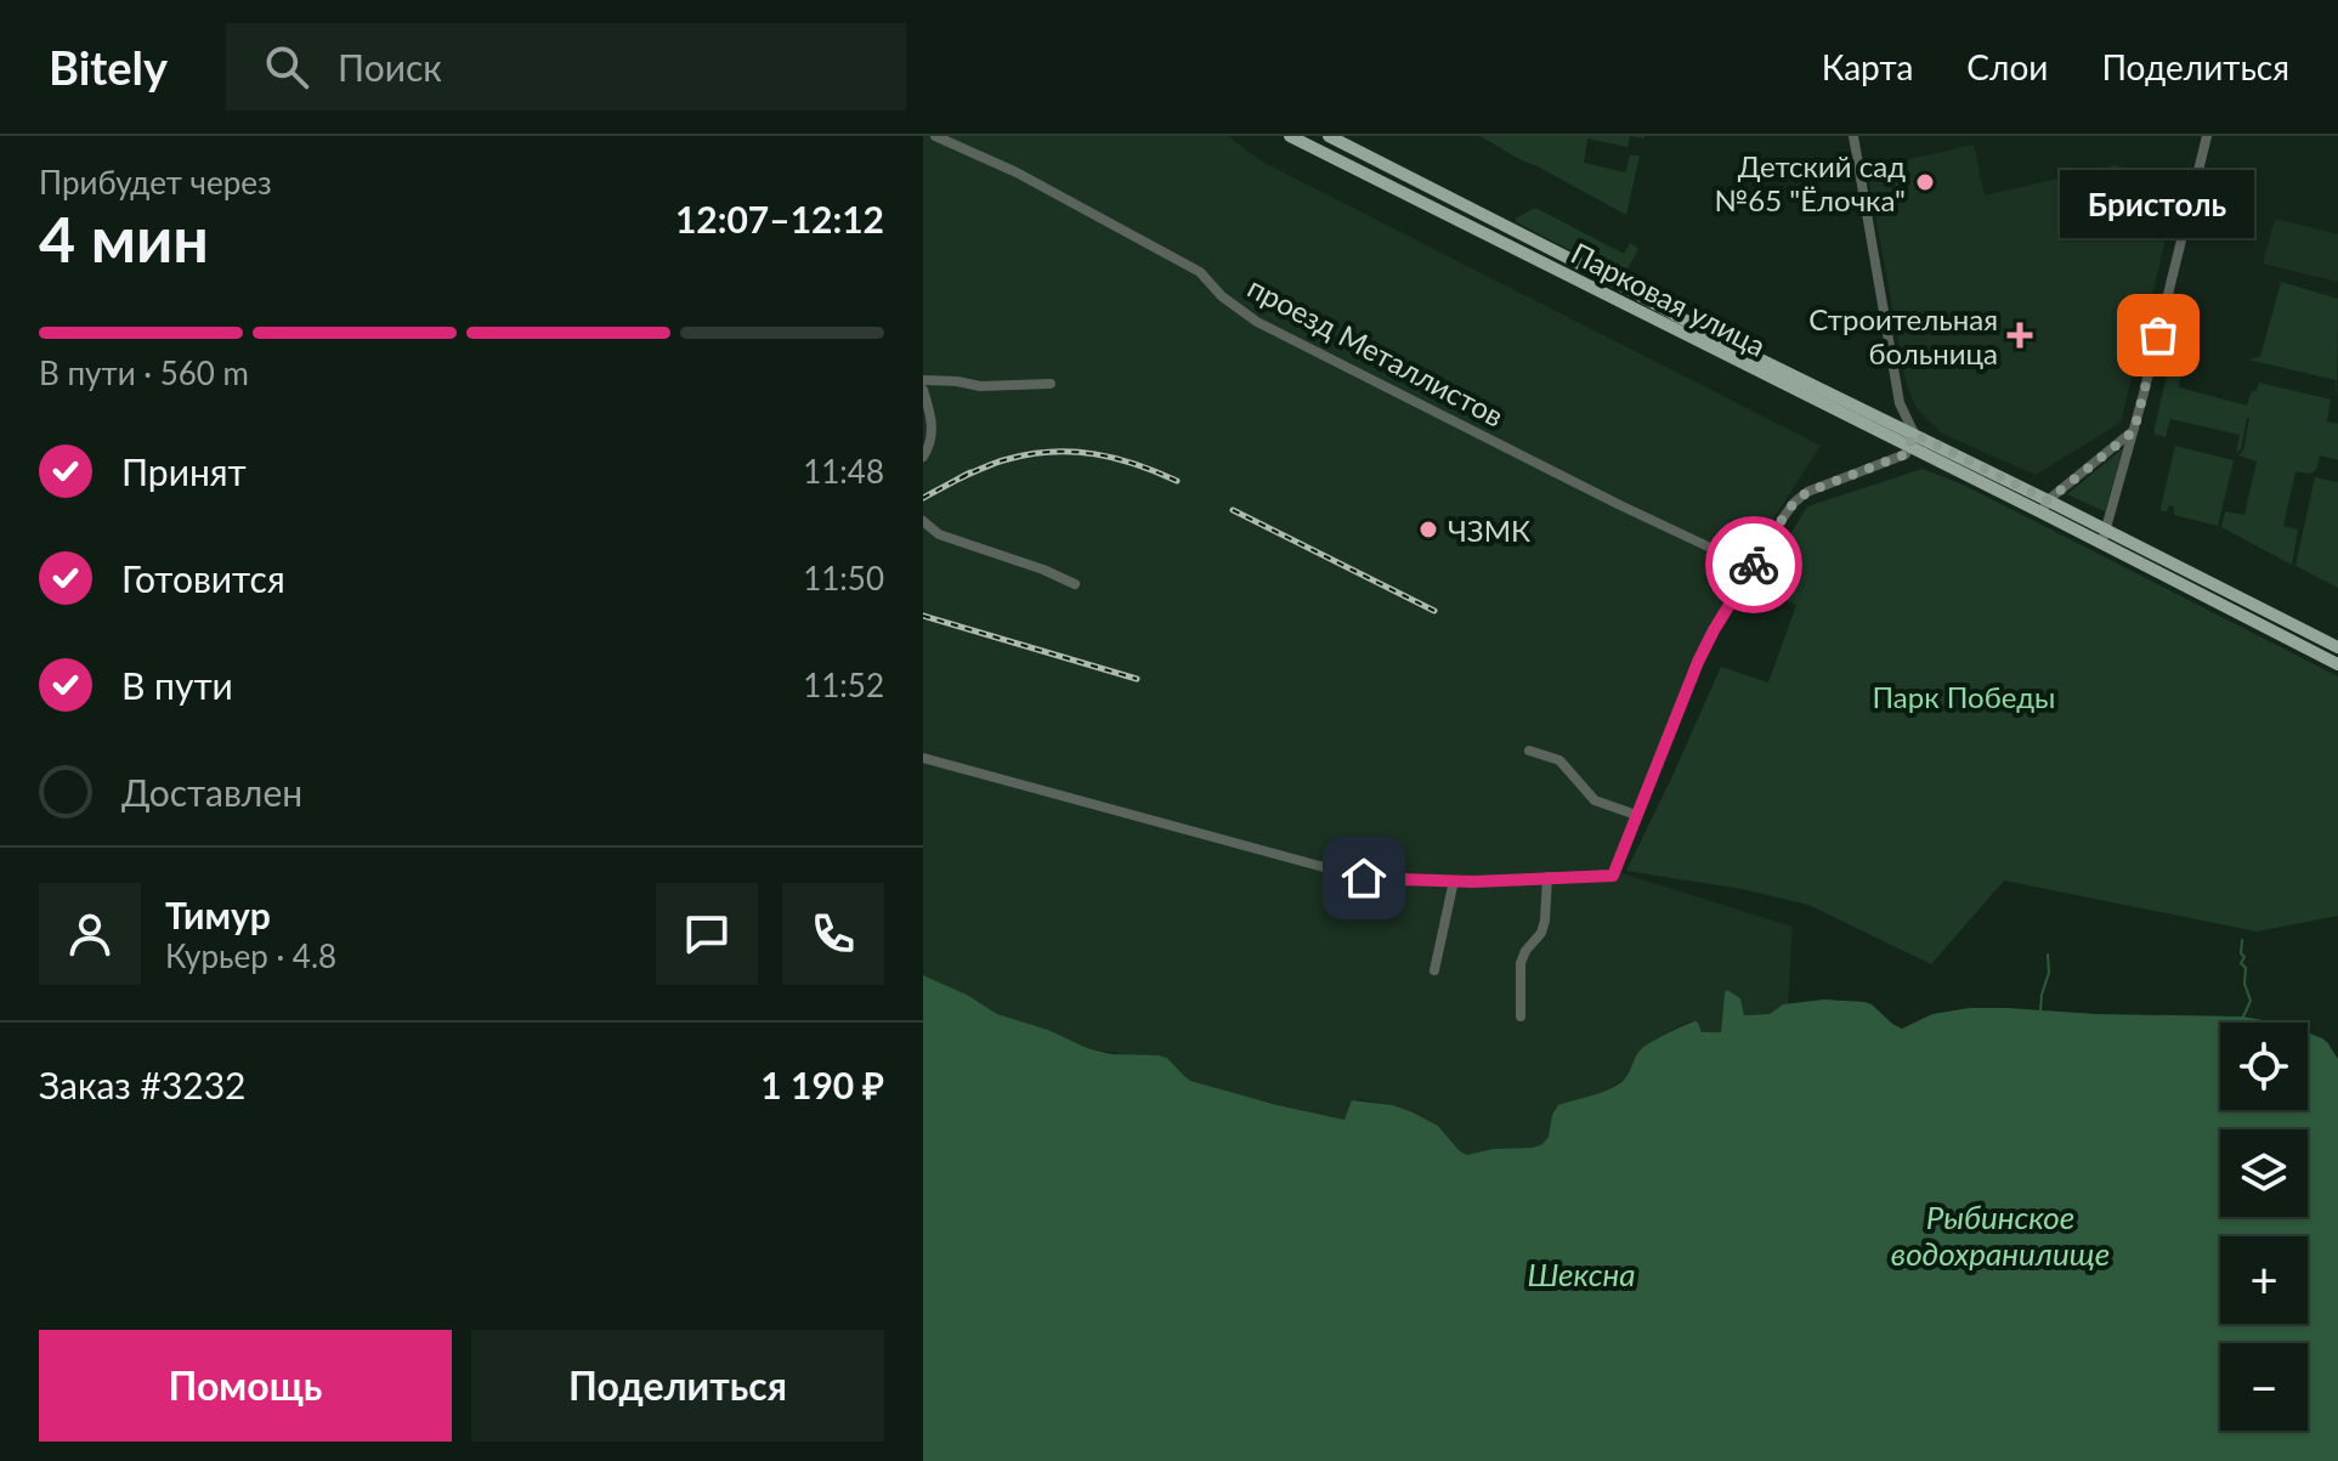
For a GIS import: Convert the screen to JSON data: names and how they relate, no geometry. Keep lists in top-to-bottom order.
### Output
{
  "streets": {
    "main road": ["Парковая улица"],
    "street": ["проезд Металлистов"]
  },
  "water": ["Рыбинское водохранилище", "Шексна"],
  "parks": ["Парк Победы"],
  "places": {
    "other": ["Детский сад №65 \"Ёлочка\"", "Бристоль", "ЧЗМК"],
    "health": ["Строительная больница"]
  },
  "page": {
    "header": "Bitely",
    "search": "Поиск",
    "nav": ["Карта", "Слои", "Поделиться"],
    "heading": ["4 мин", "Прибудет через", "12:07–12:12"],
    "panel": [
      "Тимур",
      "Курьер · 4.8",
      "Заказ #3232",
      "1 190 ₽"
    ],
    "bubble": "Бристоль",
    "bar": "В пути · 560 m",
    "list": [
      ["Принят", "11:48"],
      ["Готовится", "11:50"],
      ["В пути", "11:52"],
      "Доставлен"
    ],
    "map_buttons": ["+", "−"],
    "buttons": ["Помощь", "Поделиться"]
  }
}
